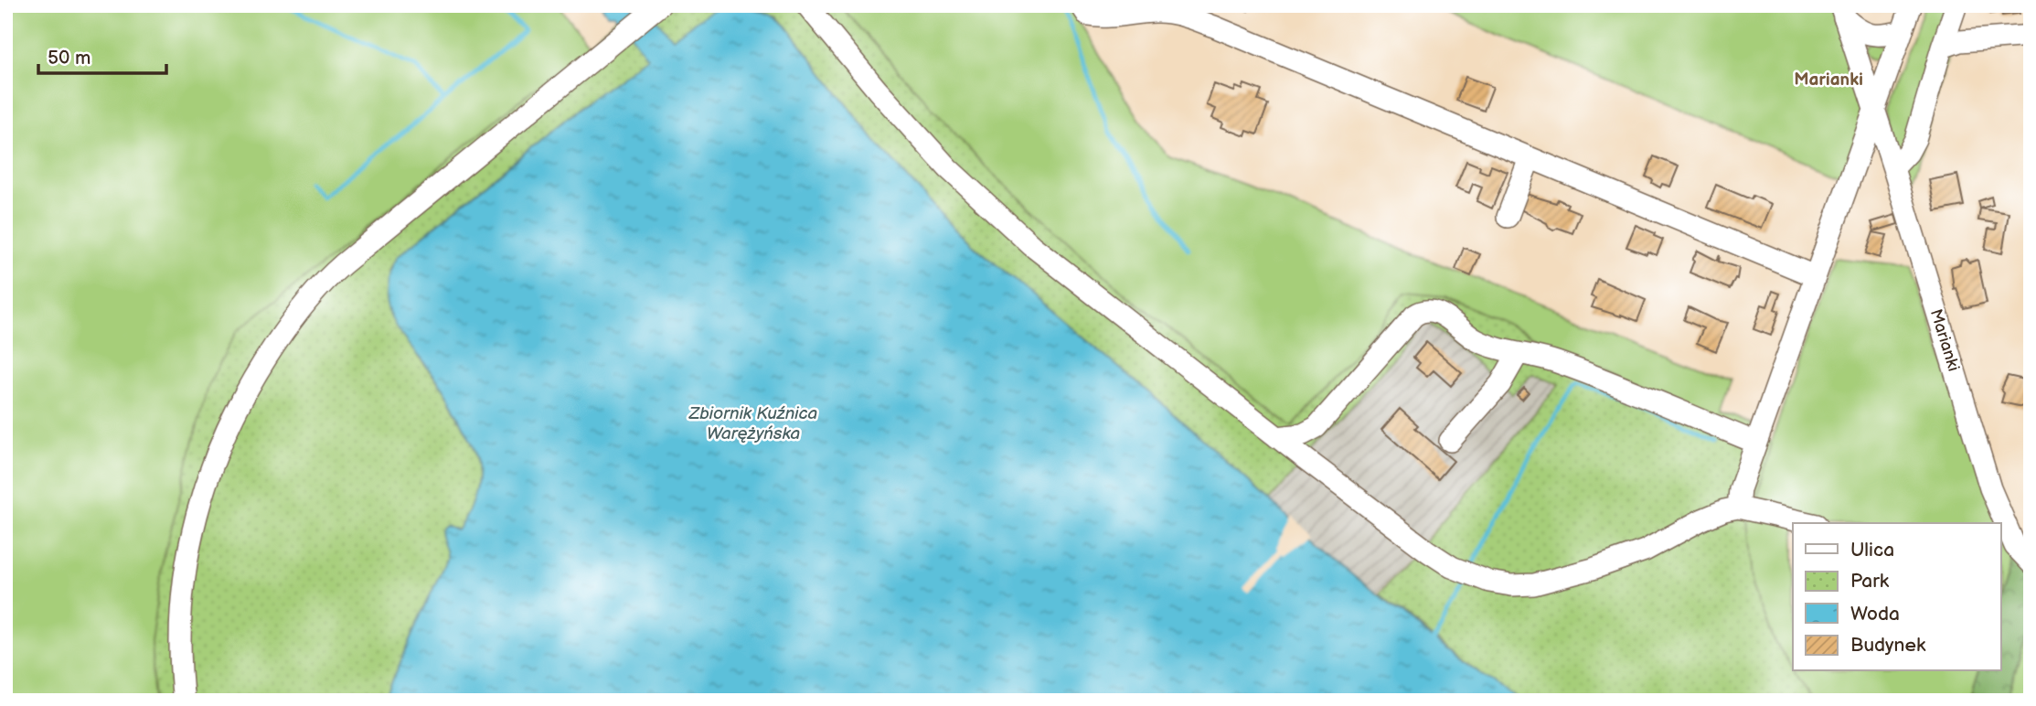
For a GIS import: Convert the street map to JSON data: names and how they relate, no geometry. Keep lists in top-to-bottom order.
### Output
{
  "streets": {
    "street": ["Marianki"]
  },
  "districts": ["Marianki"],
  "water": ["Zbiornik Kuźnica Warężyńska"],
  "legend": [
    "Ulica",
    "Park",
    "Woda",
    "Budynek"
  ],
  "scale_bar": "50 m"
}
